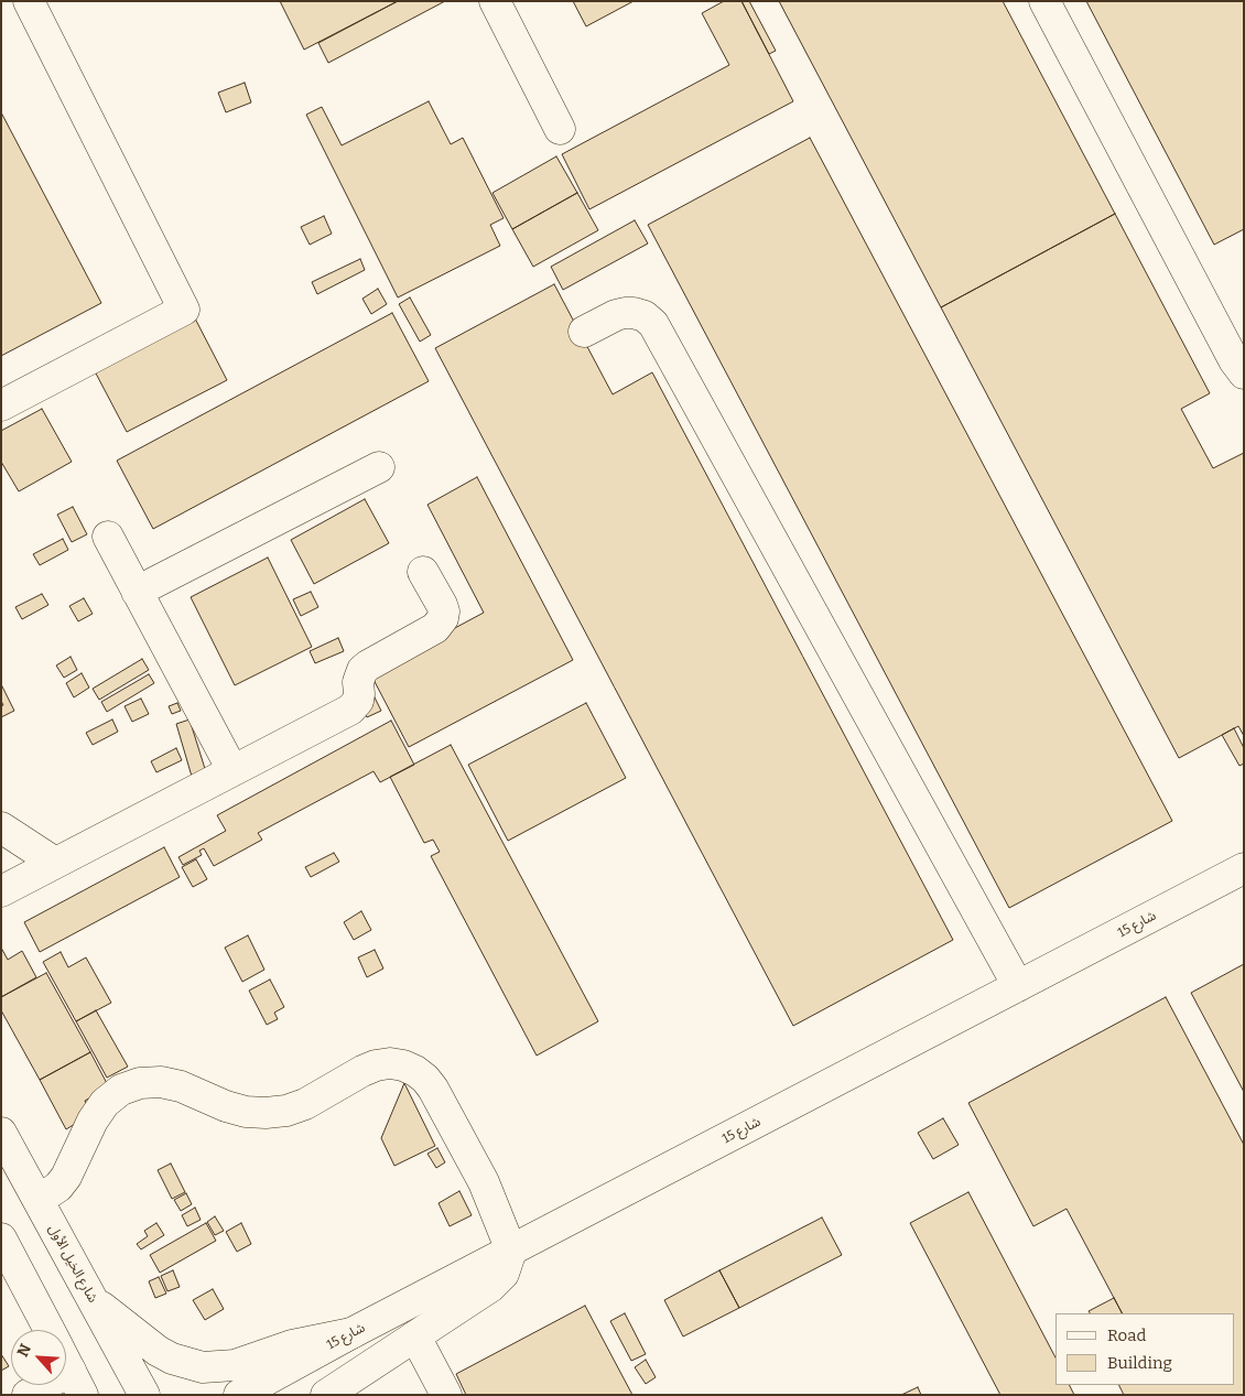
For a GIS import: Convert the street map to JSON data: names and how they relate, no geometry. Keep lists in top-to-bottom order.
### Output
{
  "streets": {
    "main road": ["شارع 15", "شارع الخيل الأول"]
  },
  "legend": ["Road", "Building"],
  "north": "top left"
}
